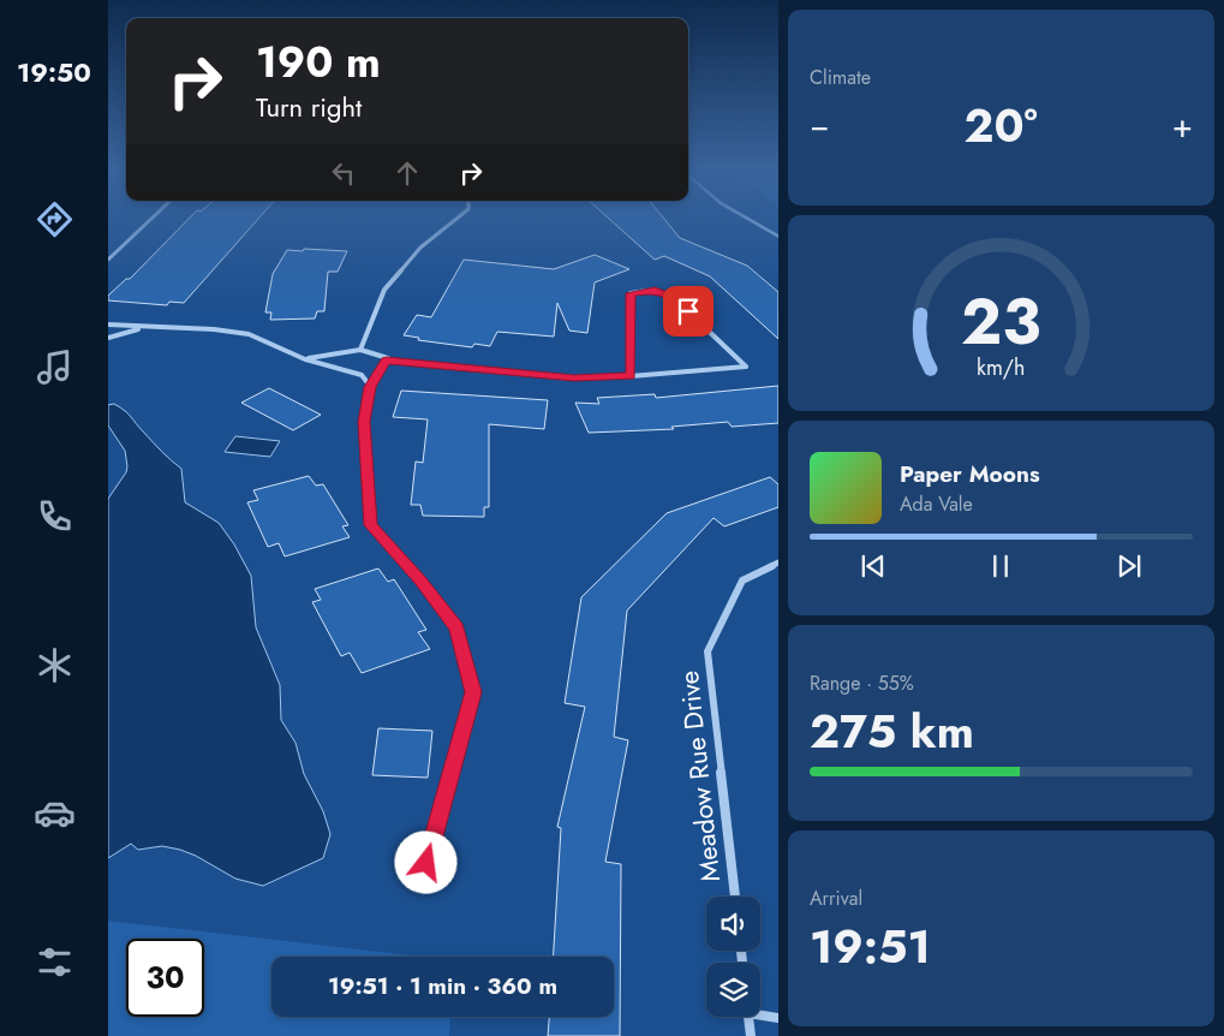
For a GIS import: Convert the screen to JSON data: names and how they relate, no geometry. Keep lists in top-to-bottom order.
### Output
{
  "streets": {
    "street": ["Meadow Rue Drive"]
  },
  "page": {
    "tabs": "19:50",
    "tile": [
      "Climate",
      ["Range · 55%", "275 km"],
      ["Arrival", "19:51"]
    ],
    "turn": ["190 m", "Turn right"],
    "heat": ["−", "20°", "+"],
    "song": ["Paper Moons", "Ada Vale"],
    "limit": "30",
    "trip": "19:51 · 1 min · 360 m",
    "gauge": ["23", "km/h"]
  }
}
